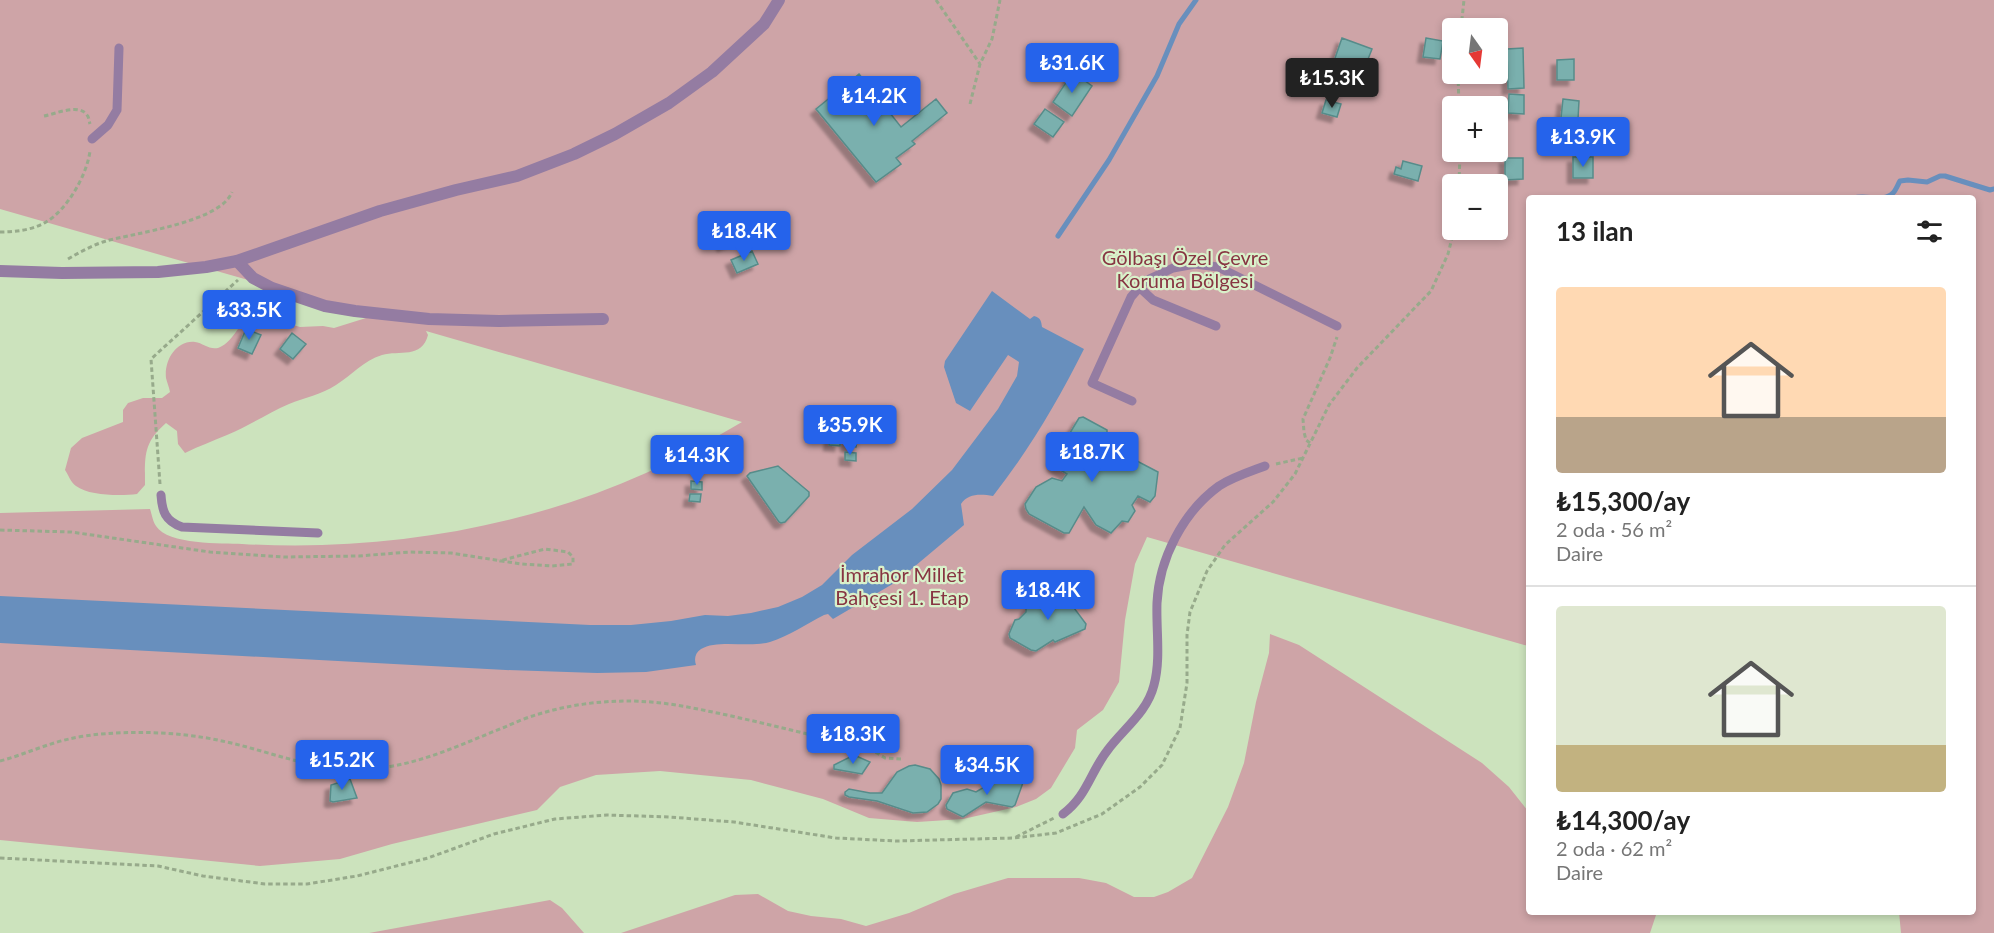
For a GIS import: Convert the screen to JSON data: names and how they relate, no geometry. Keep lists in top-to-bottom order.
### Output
{
  "parks": ["Gölbaşı Özel Çevre Koruma Bölgesi", "İmrahor Millet Bahçesi 1. Etap"],
  "north": "bottom",
  "page": {
    "map_buttons": ["+", "−"],
    "price": [
      "₺31.6K",
      "₺15.3K",
      "₺14.2K",
      "₺13.9K",
      "₺18.4K",
      "₺33.5K",
      "₺35.9K",
      "₺18.7K",
      "₺14.3K",
      "₺18.4K",
      "₺18.3K",
      "₺15.2K",
      "₺34.5K"
    ],
    "heading": "13 ilan",
    "list": [
      {
        "name": "₺15,300/ay",
        "note": "2 oda · 56 m² · Daire"
      },
      {
        "name": "₺14,300/ay",
        "note": "2 oda · 62 m² · Daire"
      }
    ]
  }
}
